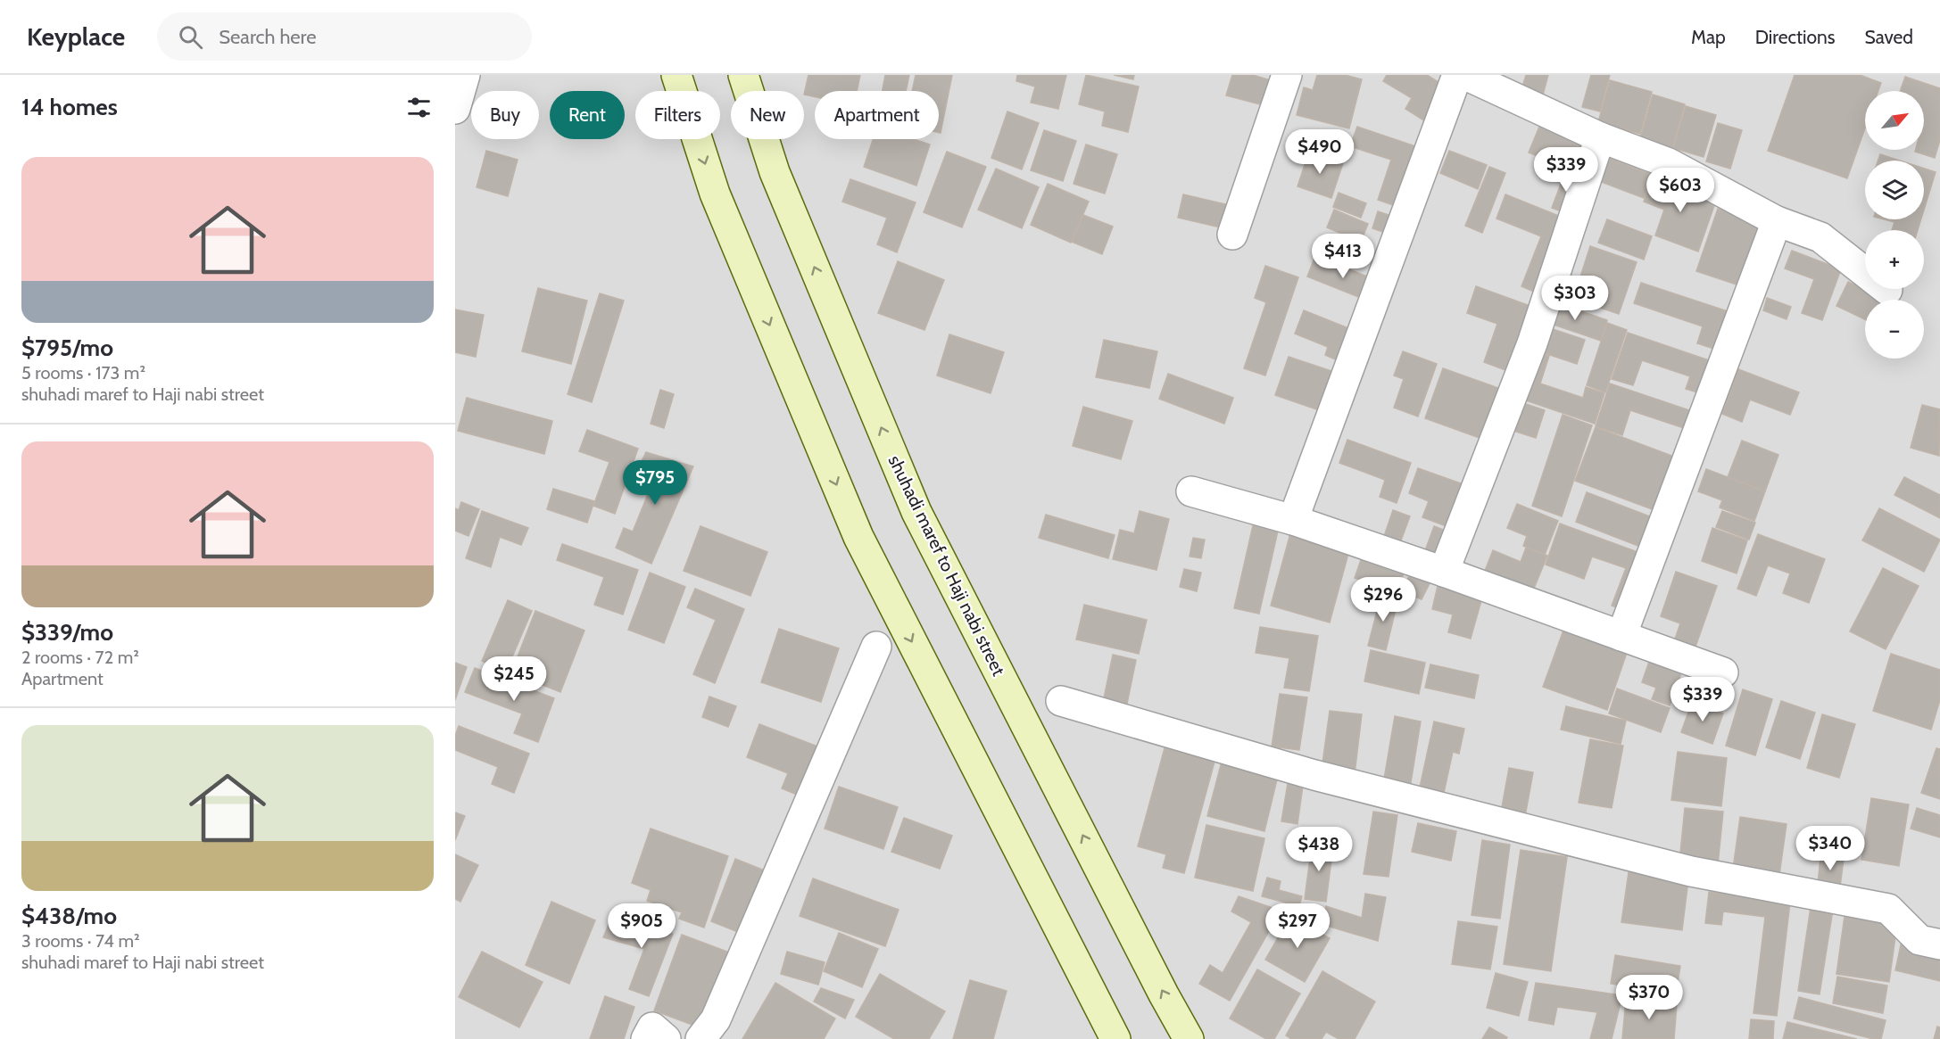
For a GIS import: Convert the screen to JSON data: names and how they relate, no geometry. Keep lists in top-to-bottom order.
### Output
{
  "streets": {
    "main road": ["shuhadi maref to Haji nabi street"]
  },
  "north": "top right",
  "page": {
    "header": "Keyplace",
    "search": "Search here",
    "nav": ["Map", "Directions", "Saved"],
    "heading": "14 homes",
    "map_buttons": ["+", "−"],
    "chip": [
      "Buy",
      "Rent",
      "Filters",
      "New",
      "Apartment"
    ],
    "price": [
      "$490",
      "$339",
      "$603",
      "$413",
      "$303",
      "$795",
      "$296",
      "$245",
      "$339",
      "$340",
      "$438",
      "$905",
      "$297",
      "$370"
    ],
    "list": [
      {
        "name": "$795/mo",
        "note": "5 rooms · 173 m² · shuhadi maref to Haji nabi street"
      },
      {
        "name": "$339/mo",
        "note": "2 rooms · 72 m² · Apartment"
      },
      {
        "name": "$438/mo",
        "note": "3 rooms · 74 m² · shuhadi maref to Haji nabi street"
      }
    ]
  }
}
